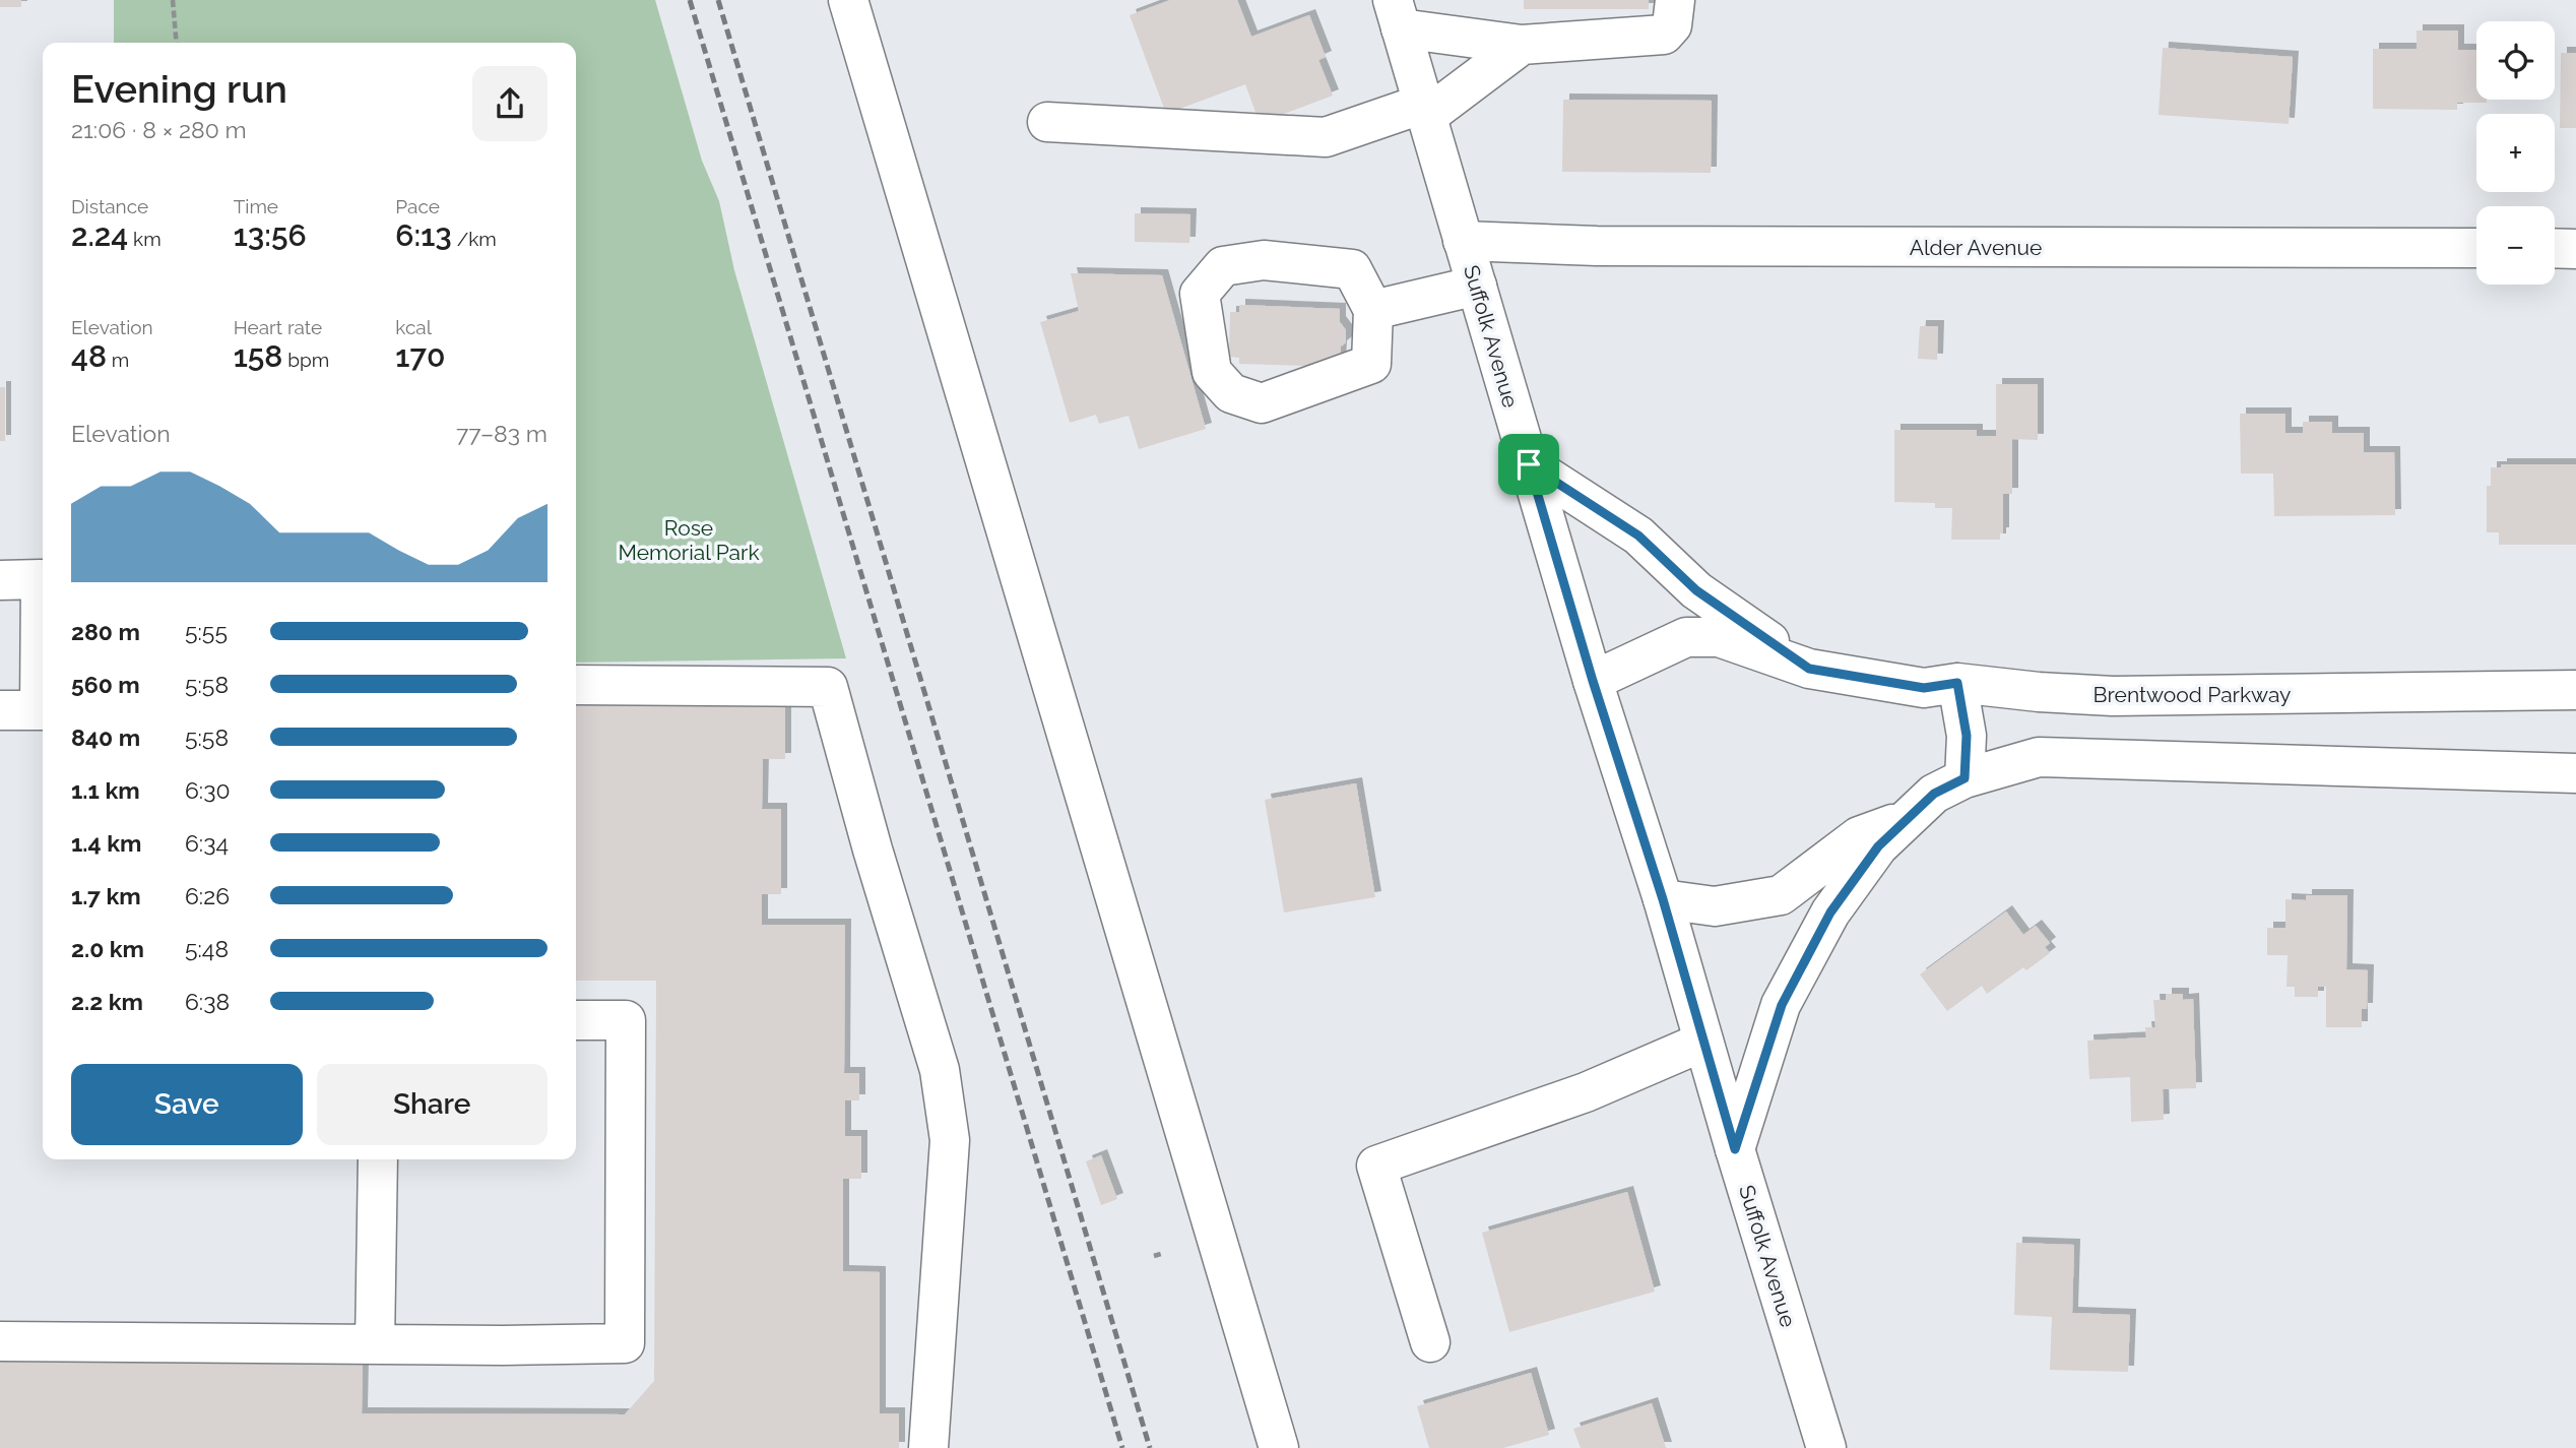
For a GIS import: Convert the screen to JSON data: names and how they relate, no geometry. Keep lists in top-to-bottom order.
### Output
{
  "streets": {
    "street": ["Alder Avenue", "Suffolk Avenue", "Brentwood Parkway"]
  },
  "crossings": [
    ["Alder Avenue", "Suffolk Avenue"],
    ["Suffolk Avenue", "Brentwood Parkway"]
  ],
  "parks": ["Rose Memorial Park"],
  "page": {
    "map_buttons": ["+", "−"],
    "heading": ["Evening run", "21:06 · 8 × 280 m"],
    "stats": [
      ["Distance", "2.24 km"],
      ["Time", "13:56"],
      ["Pace", "6:13 /km"],
      ["Elevation", "48 m"],
      ["Heart rate", "158 bpm"],
      ["kcal", "170"]
    ],
    "chart": ["Elevation", "77–83 m"],
    "list": [
      {
        "name": "280 m",
        "note": "5:55"
      },
      {
        "name": "560 m",
        "note": "5:58"
      },
      {
        "name": "840 m",
        "note": "5:58"
      },
      {
        "name": "1.1 km",
        "note": "6:30"
      },
      {
        "name": "1.4 km",
        "note": "6:34"
      },
      {
        "name": "1.7 km",
        "note": "6:26"
      },
      {
        "name": "2.0 km",
        "note": "5:48"
      },
      {
        "name": "2.2 km",
        "note": "6:38"
      }
    ],
    "buttons": ["Save", "Share"]
  }
}
